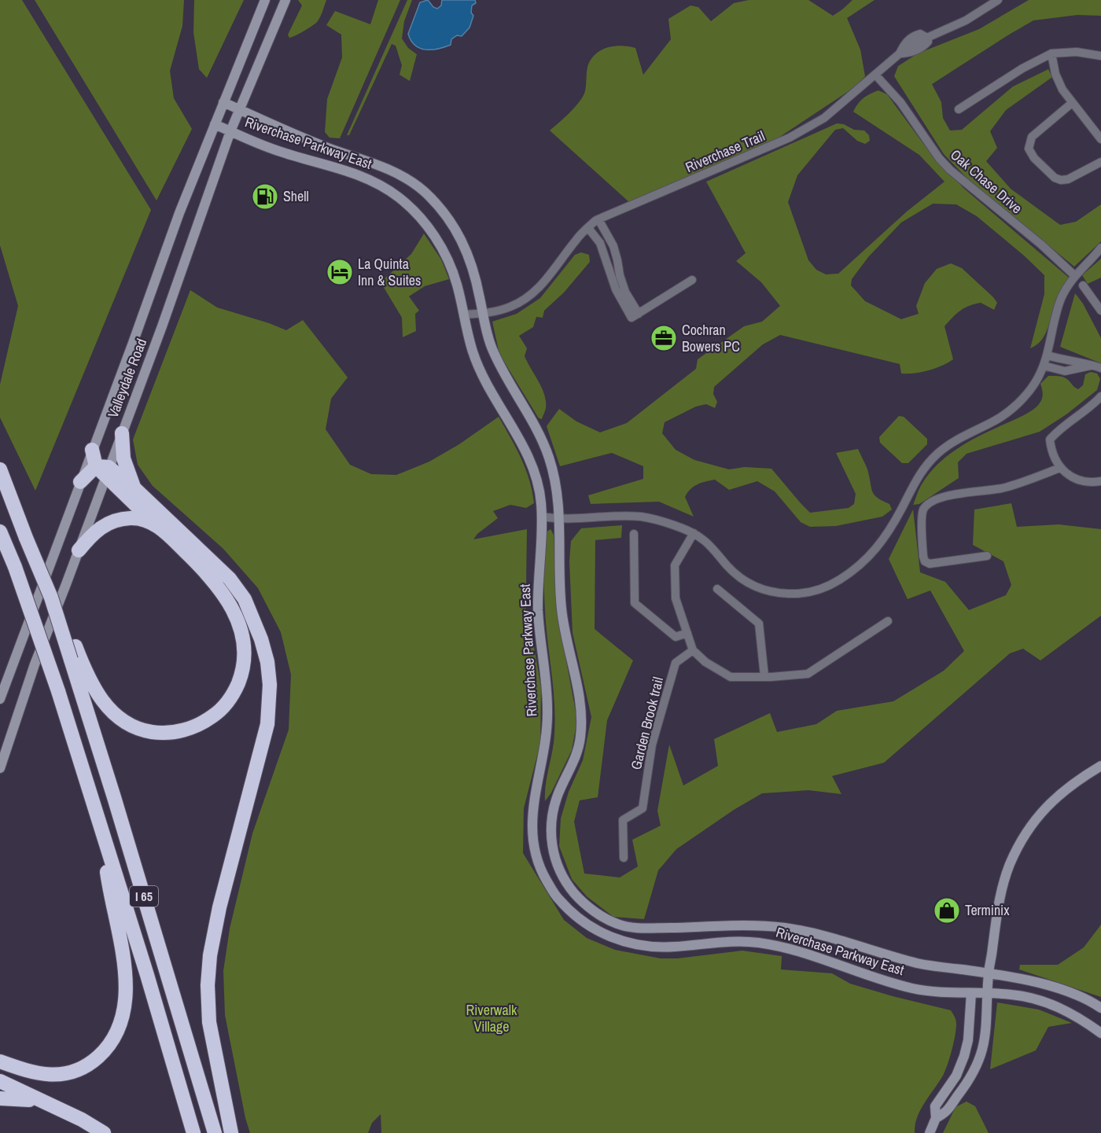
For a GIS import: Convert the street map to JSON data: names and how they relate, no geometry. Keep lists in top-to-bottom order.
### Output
{
  "streets": {
    "highway": ["I 65"],
    "street": [
      "Riverchase Parkway East",
      "Riverchase Trail",
      "Oak Chase Drive",
      "Valleydale Road",
      "Garden Brook trail"
    ]
  },
  "crossings": [
    ["Riverchase Parkway East", "Riverchase Trail"],
    ["Riverchase Parkway East", "Valleydale Road"],
    ["Riverchase Trail", "Oak Chase Drive"]
  ],
  "parks": ["Riverwalk Village"],
  "places": {
    "fuel station": ["Shell"],
    "hotel": ["La Quinta Inn & Suites"],
    "office": ["Cochran Bowers PC"],
    "shop": ["Terminix"]
  }
}
